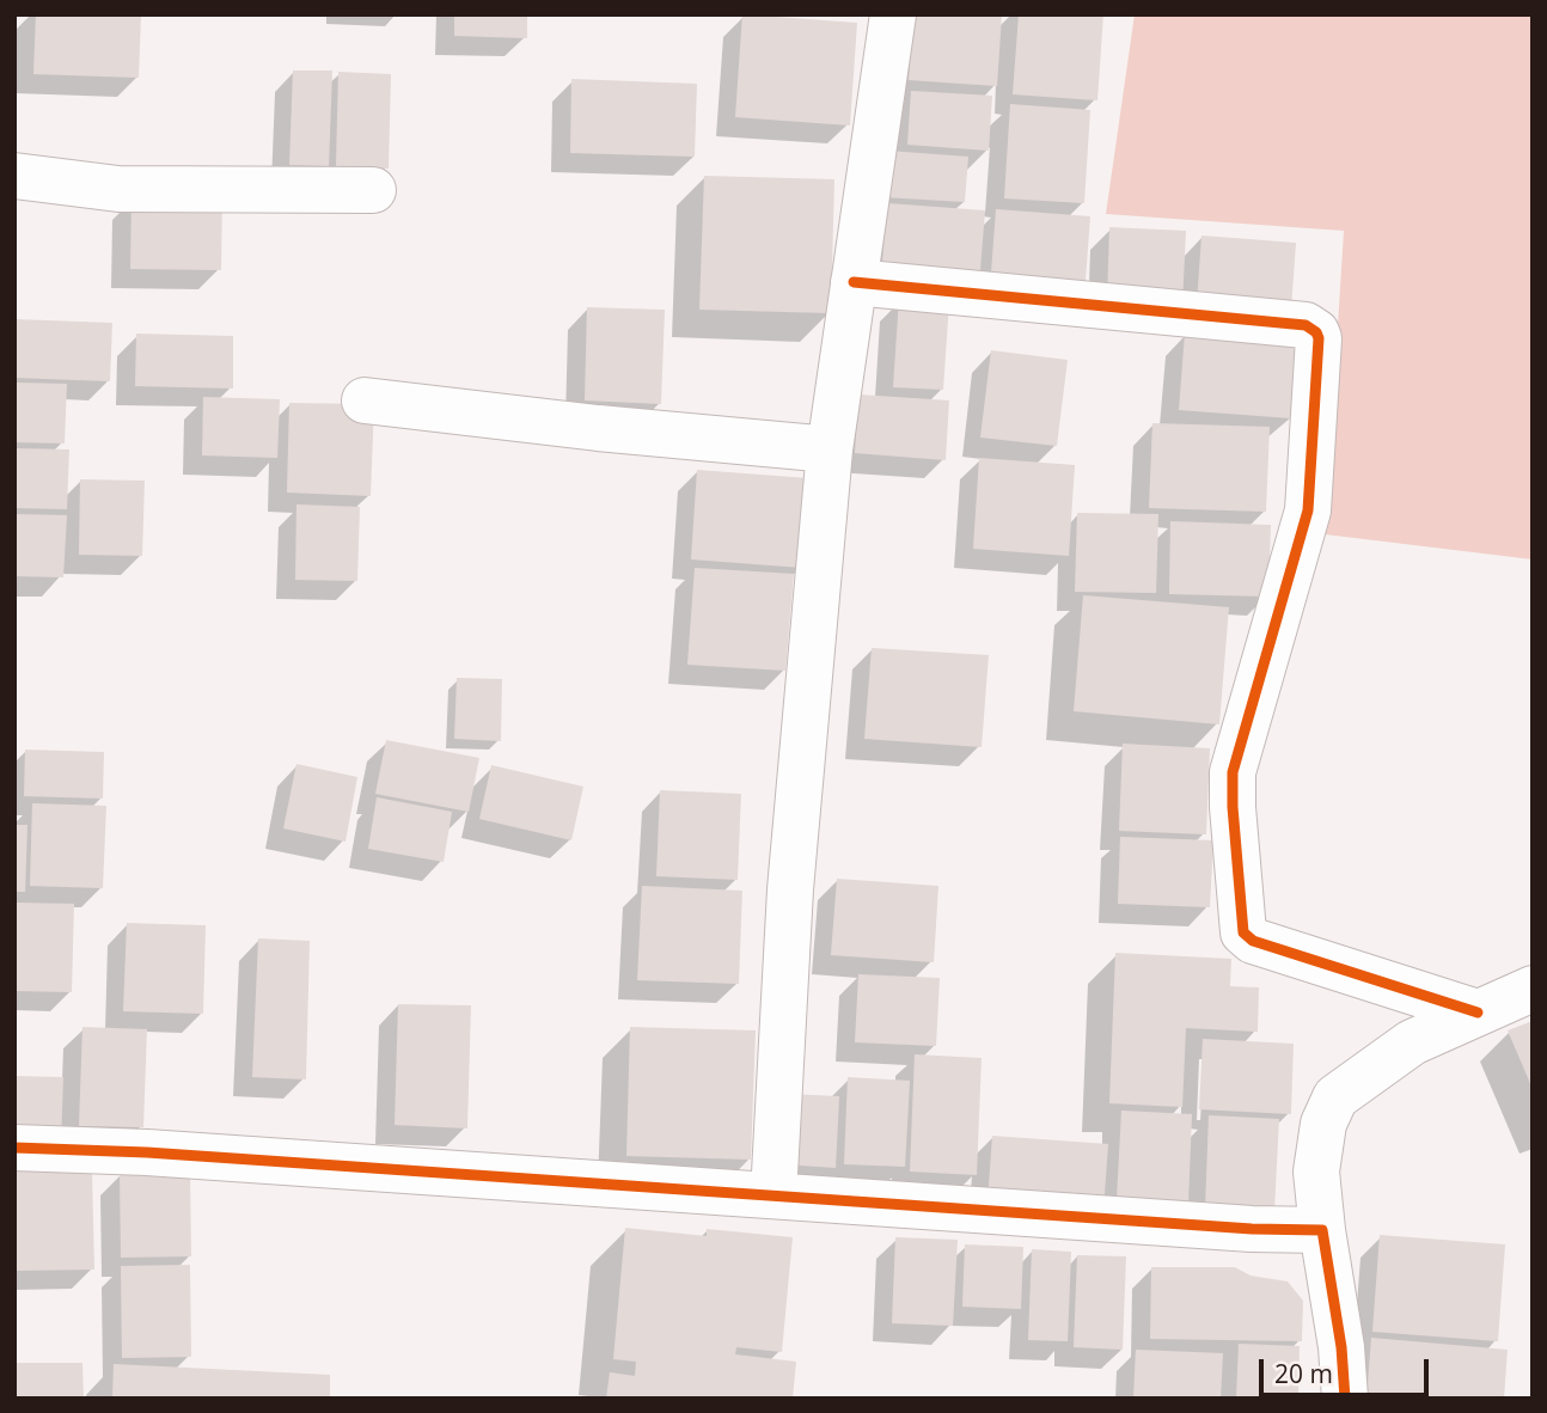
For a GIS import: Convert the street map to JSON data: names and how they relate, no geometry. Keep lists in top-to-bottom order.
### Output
{
  "scale_bar": "20 m"
}
